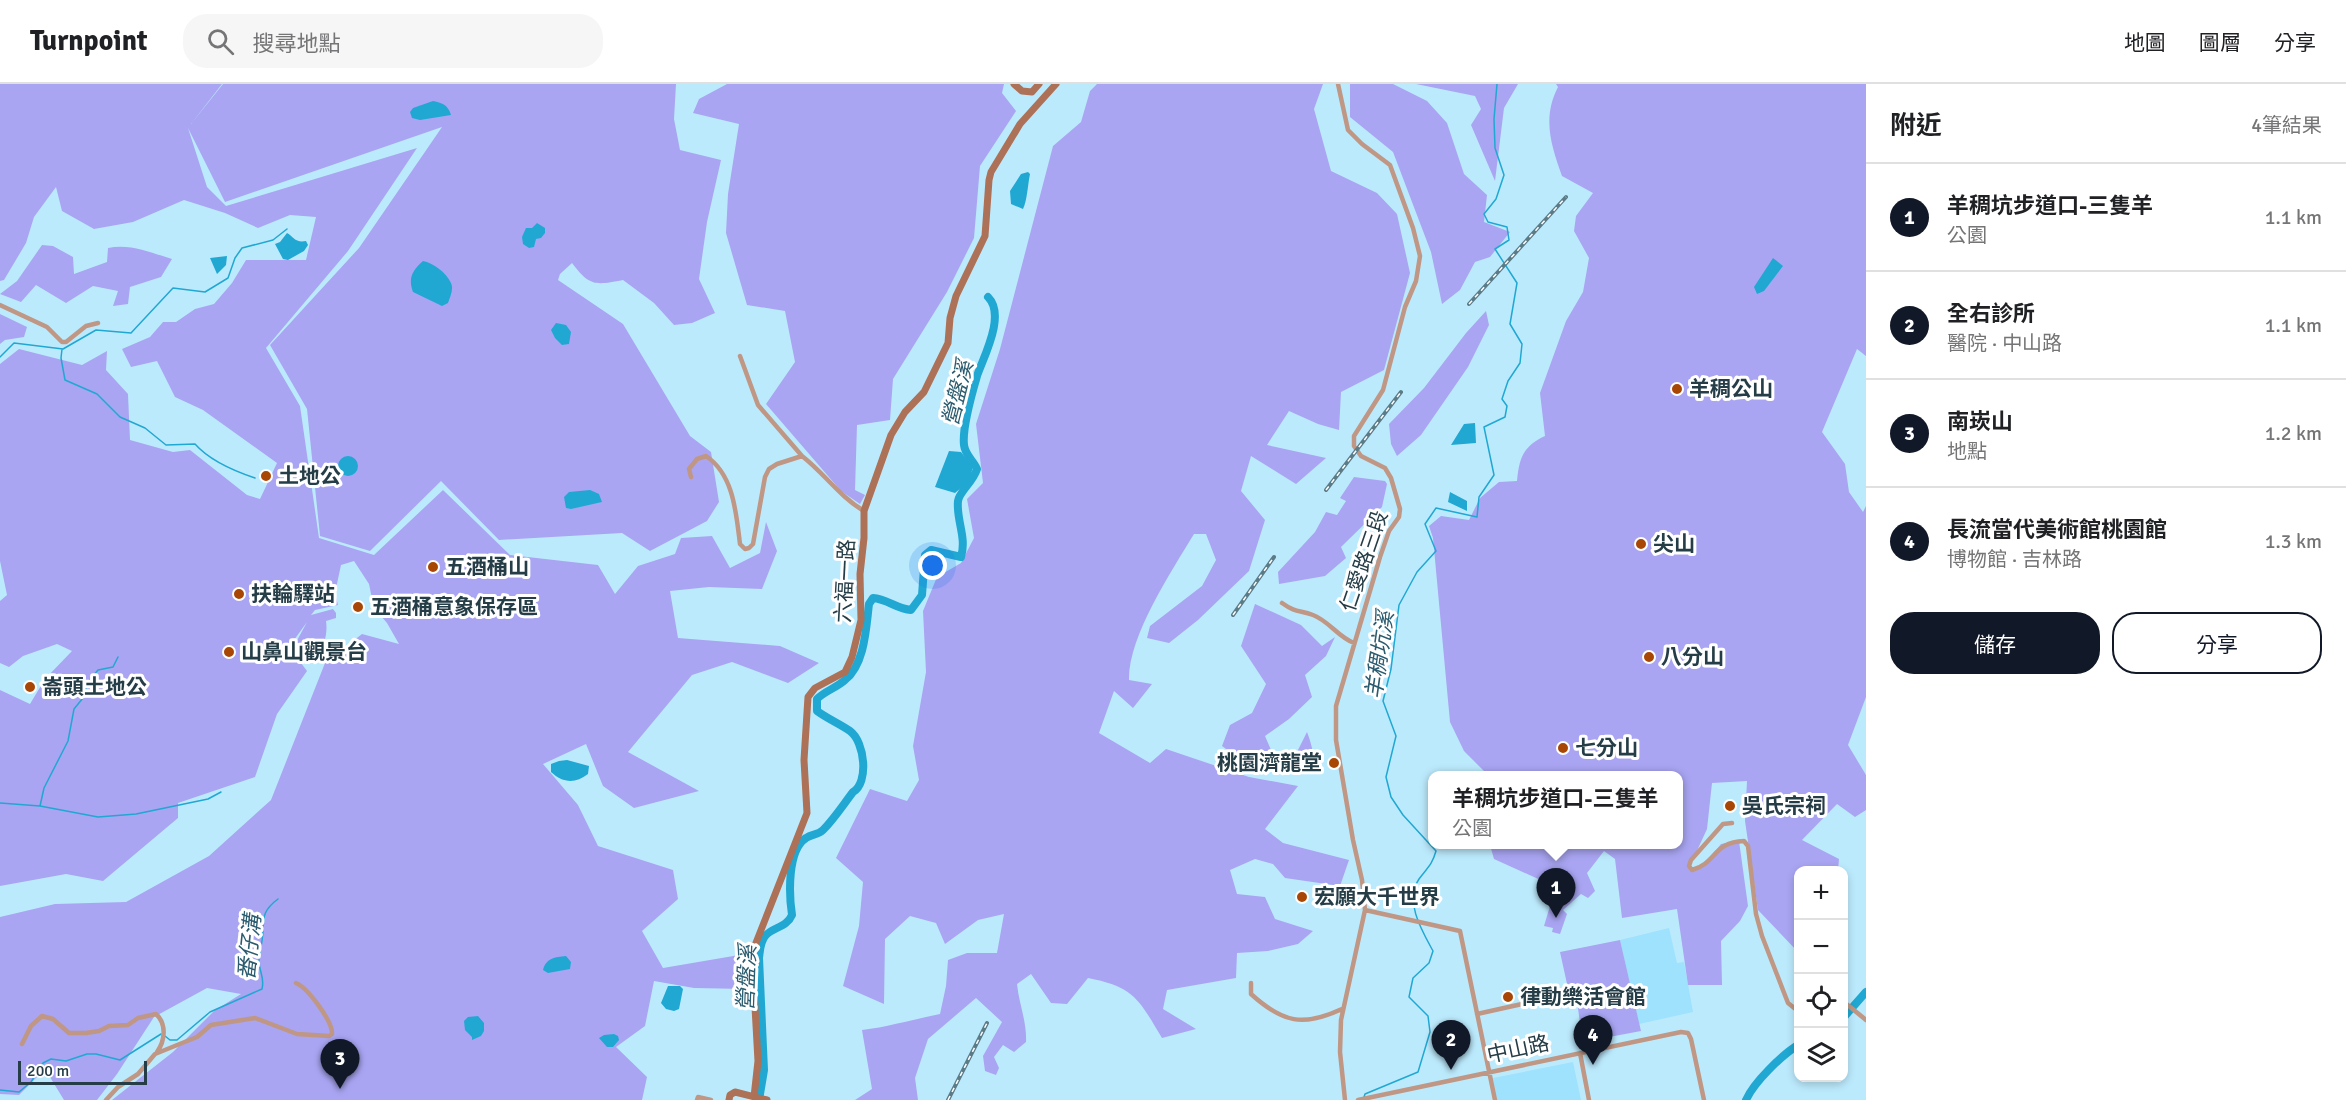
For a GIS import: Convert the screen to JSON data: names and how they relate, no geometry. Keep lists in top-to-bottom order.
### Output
{
  "streets": {
    "street": ["仁愛路三段", "六福一路", "中山路"]
  },
  "water": ["營盤溪", "羊稠坑溪", "番仔溝"],
  "places": [
    "羊稠公山",
    "土地公",
    "尖山",
    "五酒桶山",
    "扶輪驛站",
    "五酒桶意象保存區",
    "山鼻山觀景台",
    "八分山",
    "崙頭土地公",
    "七分山",
    "桃園濟龍堂",
    "吳氏宗祠",
    "宏願大千世界",
    "律動樂活會館"
  ],
  "scale_bar": "200 m",
  "page": {
    "header": "Turnpoint",
    "search": "搜尋地點",
    "nav": ["地圖", "圖層", "分享"],
    "heading": ["附近", "4筆結果"],
    "list": [
      {
        "mark": "1",
        "name": "羊稠坑步道口-三隻羊",
        "note": "公園",
        "value": "1.1 km"
      },
      {
        "mark": "2",
        "name": "全右診所",
        "note": "醫院 · 中山路",
        "value": "1.1 km"
      },
      {
        "mark": "3",
        "name": "南崁山",
        "note": "地點",
        "value": "1.2 km"
      },
      {
        "mark": "4",
        "name": "長流當代美術館桃園館",
        "note": "博物館 · 吉林路",
        "value": "1.3 km"
      }
    ],
    "buttons": ["儲存", "分享"],
    "popup": ["羊稠坑步道口-三隻羊", "公園"],
    "map_buttons": ["+", "−"],
    "pins": [
      "1",
      "4",
      "2",
      "3"
    ],
    "scale": "200 m"
  }
}
